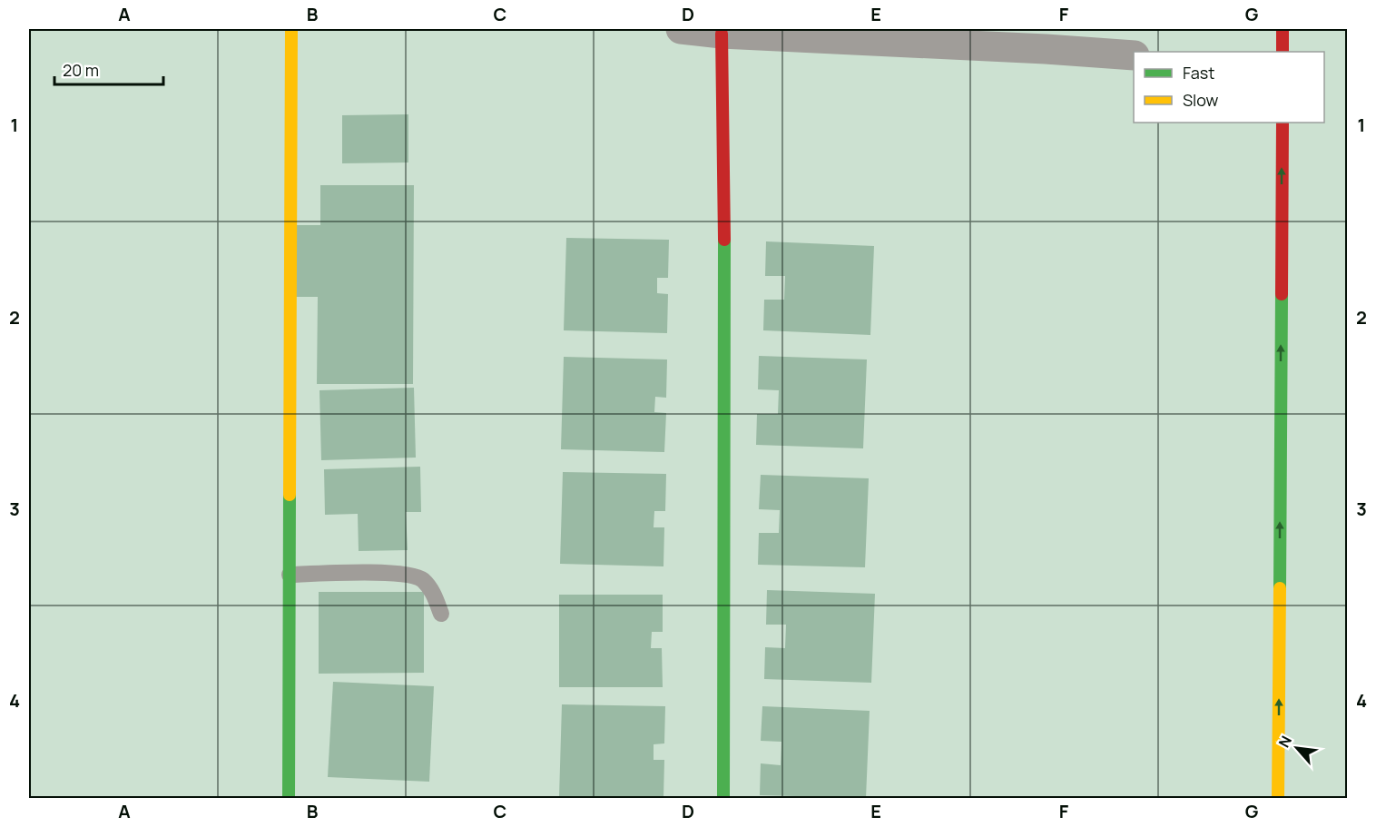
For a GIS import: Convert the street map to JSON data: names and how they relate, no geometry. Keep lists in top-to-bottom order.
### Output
{
  "legend": ["Fast", "Slow"],
  "scale_bar": "20 m",
  "north": "top left",
  "grid": {
    "columns": [
      "A",
      "B",
      "C",
      "D",
      "E",
      "F",
      "G"
    ],
    "rows": [
      "1",
      "2",
      "3",
      "4"
    ]
  }
}
